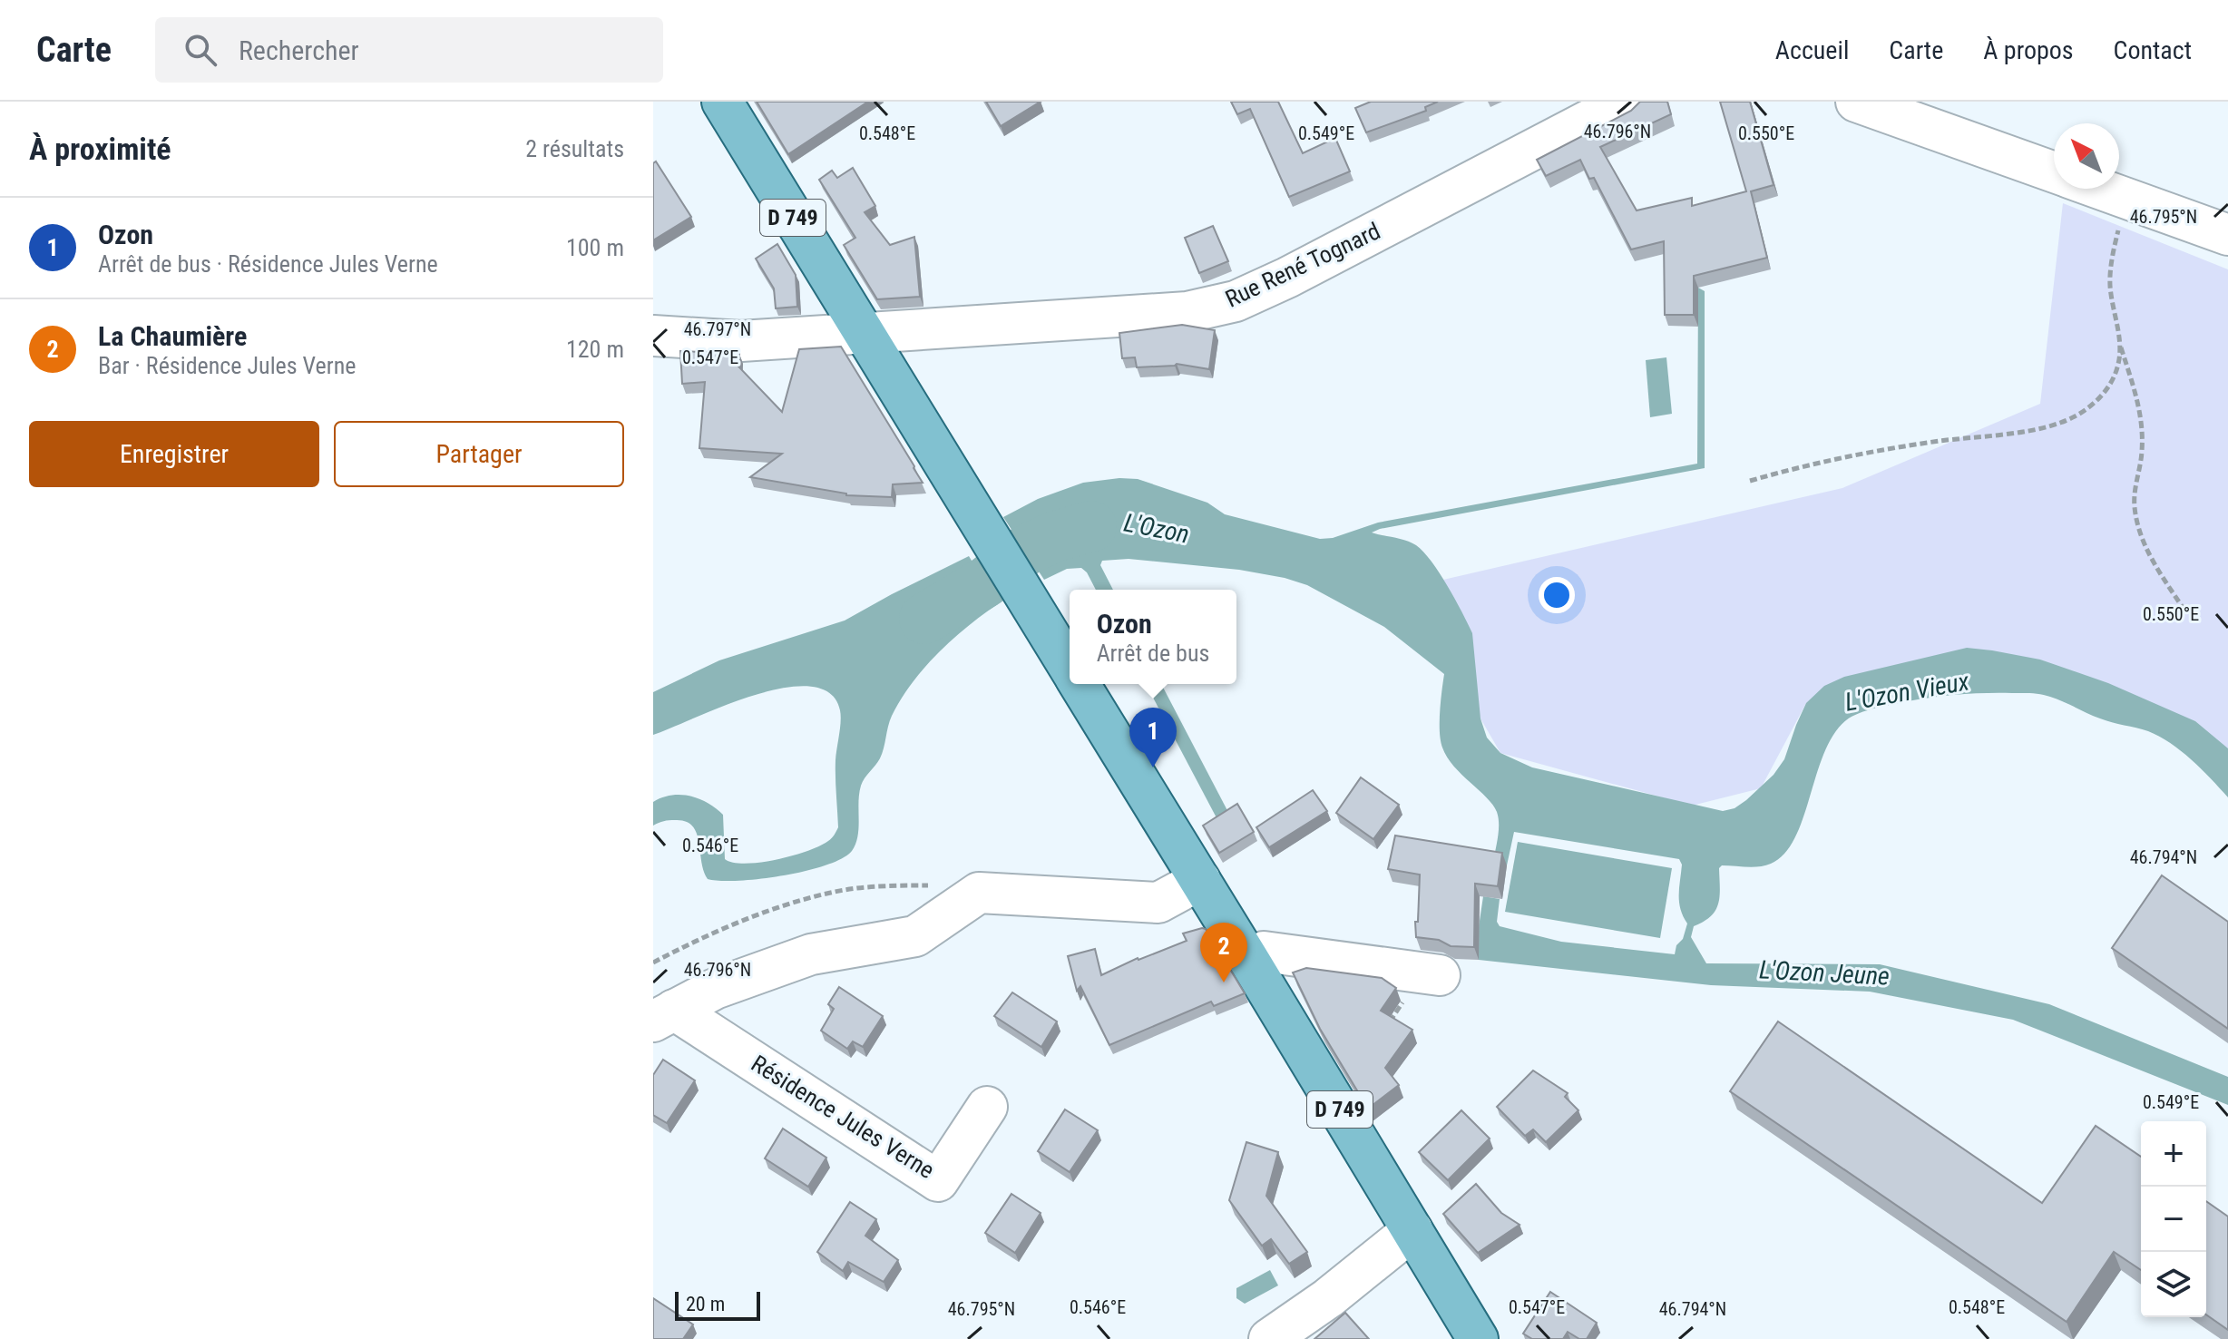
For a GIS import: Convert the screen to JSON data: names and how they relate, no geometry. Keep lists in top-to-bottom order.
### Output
{
  "streets": {
    "main road": ["D 749"],
    "street": ["Rue René Tognard", "Résidence Jules Verne"]
  },
  "crossings": [
    ["D 749", "Rue René Tognard"]
  ],
  "water": ["L'Ozon", "L'Ozon Vieux", "L'Ozon Jeune"],
  "scale_bar": "20 m",
  "north": "top left",
  "page": {
    "header": "Carte",
    "search": "Rechercher",
    "nav": [
      "Accueil",
      "Carte",
      "À propos",
      "Contact"
    ],
    "heading": ["À proximité", "2 résultats"],
    "list": [
      {
        "mark": "1",
        "name": "Ozon",
        "note": "Arrêt de bus · Résidence Jules Verne",
        "value": "100 m"
      },
      {
        "mark": "2",
        "name": "La Chaumière",
        "note": "Bar · Résidence Jules Verne",
        "value": "120 m"
      }
    ],
    "buttons": ["Enregistrer", "Partager"],
    "popup": ["Ozon", "Arrêt de bus"],
    "pins": ["1", "2"],
    "map_buttons": ["+", "−"],
    "scale": "20 m"
  },
  "coordinates": [
    "46.796°N",
    "0.548°E",
    "0.549°E",
    "0.550°E",
    "46.795°N",
    "46.797°N",
    "0.547°E",
    "0.546°E",
    "46.794°N"
  ]
}
